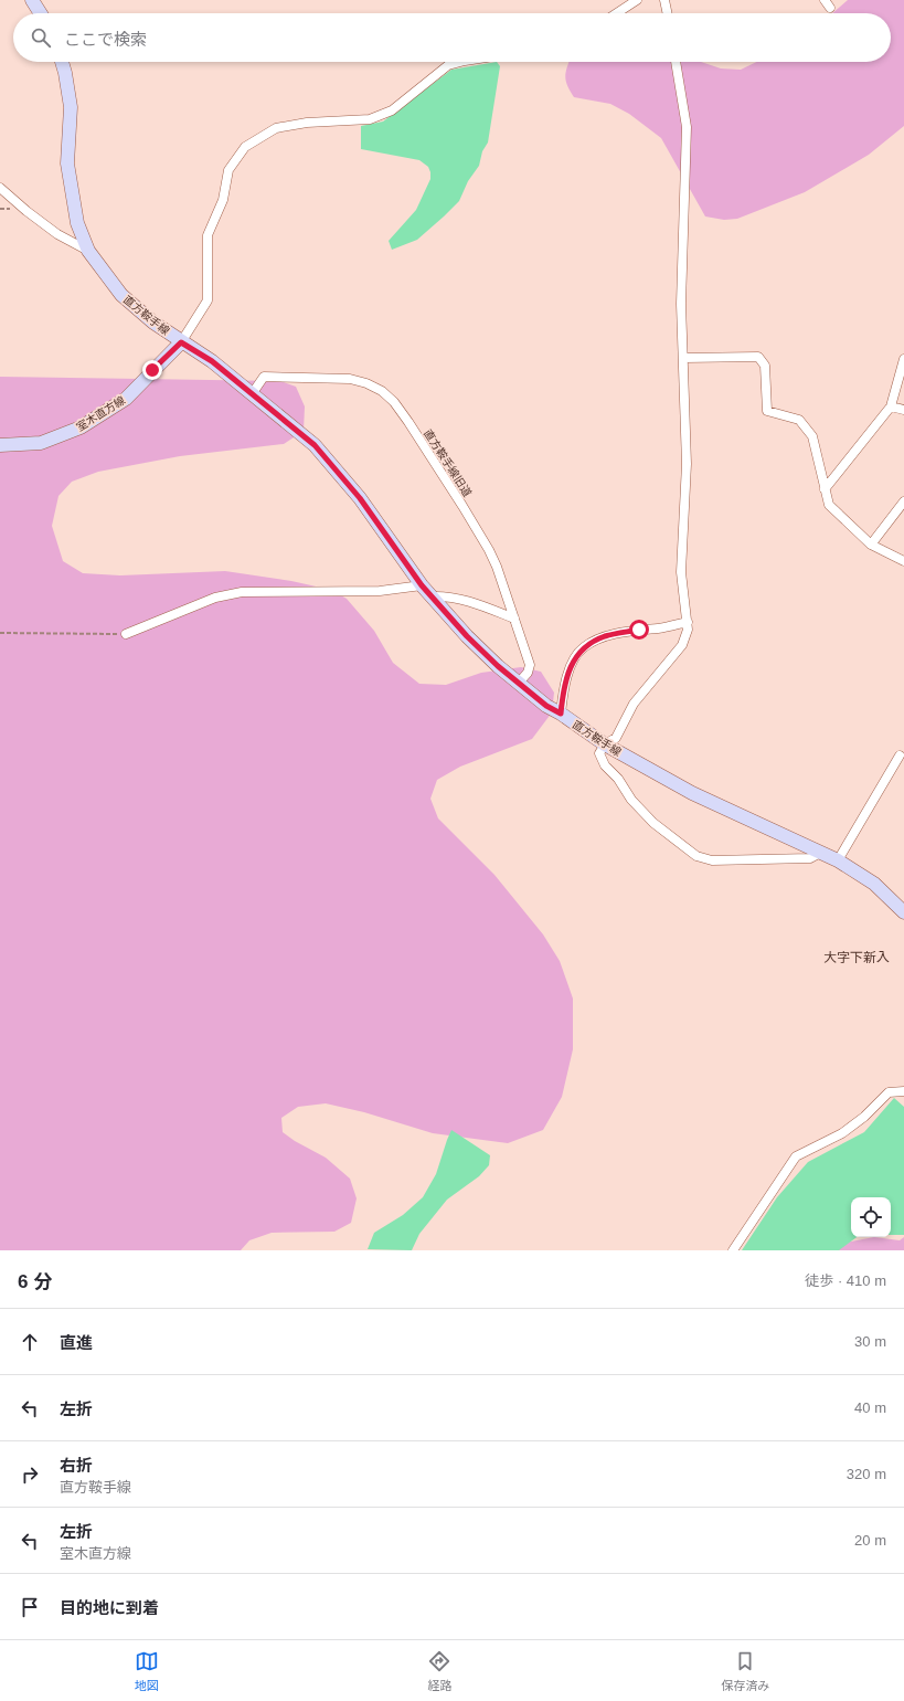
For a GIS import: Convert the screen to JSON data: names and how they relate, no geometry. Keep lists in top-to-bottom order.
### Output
{
  "streets": {
    "main road": ["直方鞍手線", "室木直方線"],
    "street": ["直方鞍手線旧道"]
  },
  "crossings": [
    ["直方鞍手線", "室木直方線"],
    ["直方鞍手線", "直方鞍手線旧道"]
  ],
  "districts": ["大字下新入"],
  "page": {
    "search": "ここで検索",
    "heading": ["6 分", "徒歩 · 410 m"],
    "list": [
      ["直進", "30 m"],
      ["左折", "40 m"],
      ["右折", "直方鞍手線", "320 m"],
      ["左折", "室木直方線", "20 m"],
      "目的地に到着"
    ],
    "nav": ["地図", "経路", "保存済み"]
  }
}
